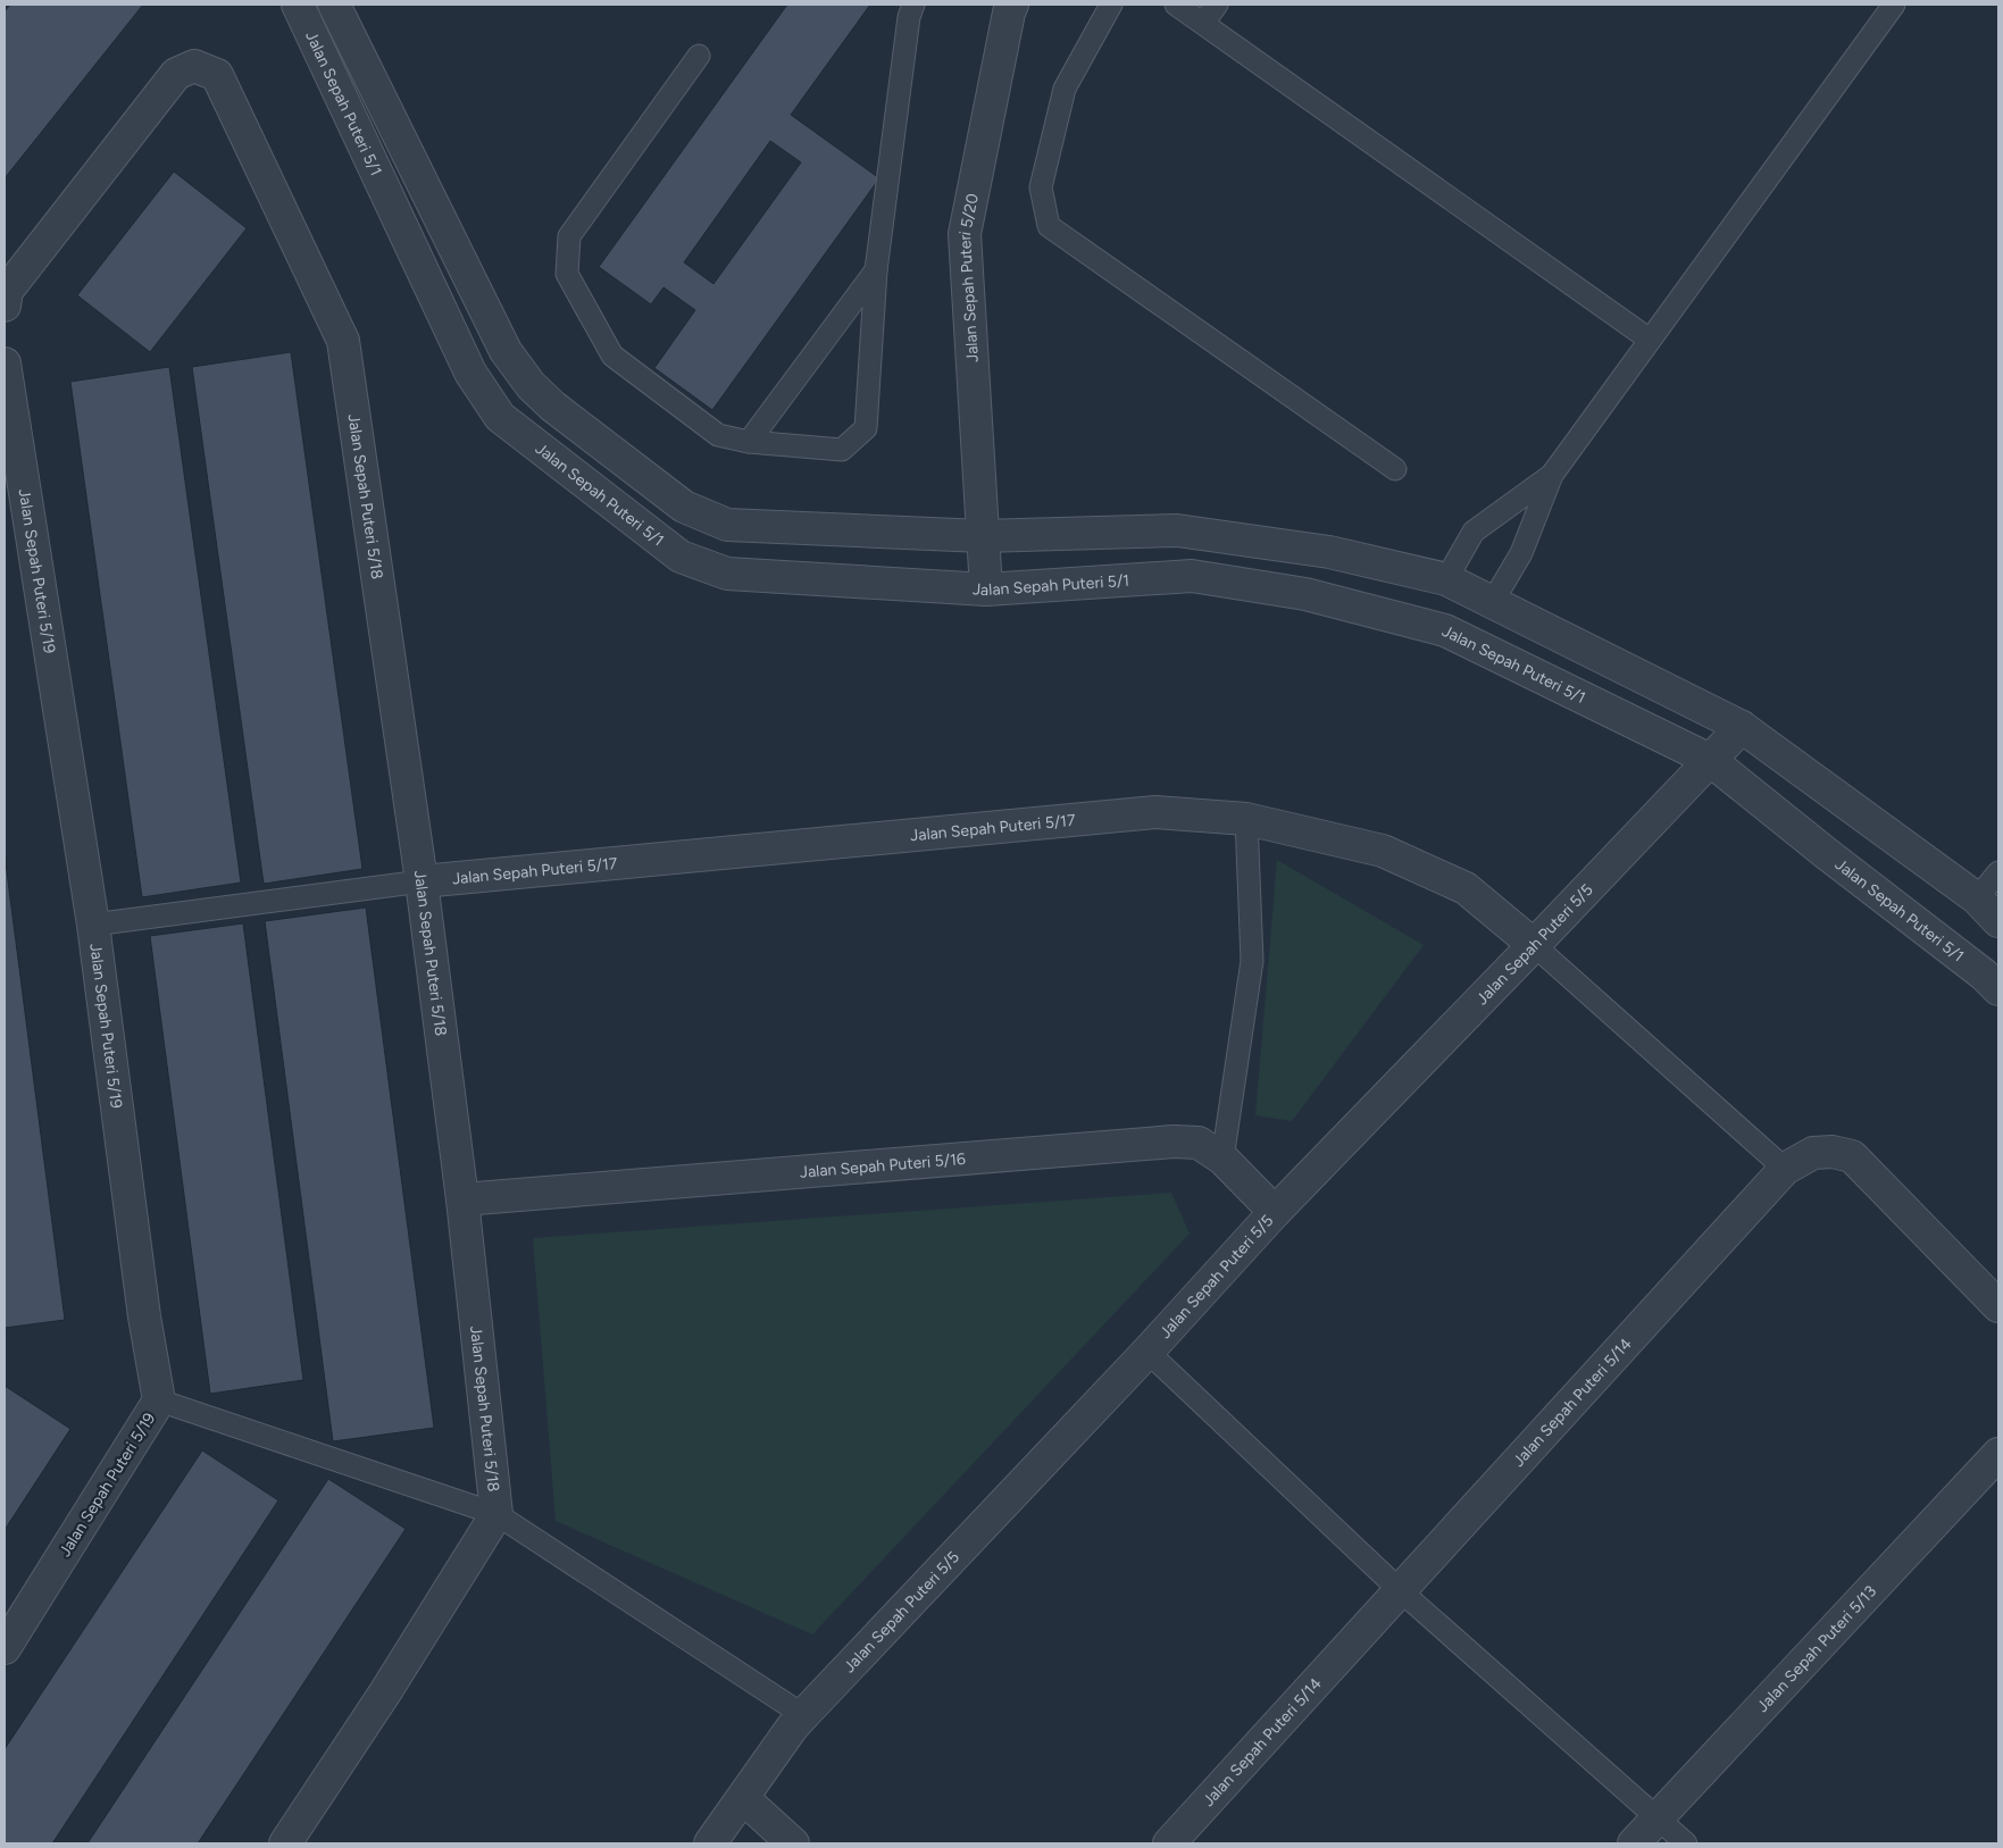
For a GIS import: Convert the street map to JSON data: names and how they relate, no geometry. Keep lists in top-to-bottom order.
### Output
{
  "streets": {
    "street": [
      "Jalan Sepah Puteri 5/1",
      "Jalan Sepah Puteri 5/20",
      "Jalan Sepah Puteri 5/18",
      "Jalan Sepah Puteri 5/19",
      "Jalan Sepah Puteri 5/17",
      "Jalan Sepah Puteri 5/5",
      "Jalan Sepah Puteri 5/16",
      "Jalan Sepah Puteri 5/14",
      "Jalan Sepah Puteri 5/13"
    ]
  },
  "crossings": [
    ["Jalan Sepah Puteri 5/1", "Jalan Sepah Puteri 5/20"],
    ["Jalan Sepah Puteri 5/1", "Jalan Sepah Puteri 5/5"],
    ["Jalan Sepah Puteri 5/18", "Jalan Sepah Puteri 5/17"],
    ["Jalan Sepah Puteri 5/18", "Jalan Sepah Puteri 5/16"],
    ["Jalan Sepah Puteri 5/17", "Jalan Sepah Puteri 5/5"],
    ["Jalan Sepah Puteri 5/5", "Jalan Sepah Puteri 5/16"]
  ]
}
